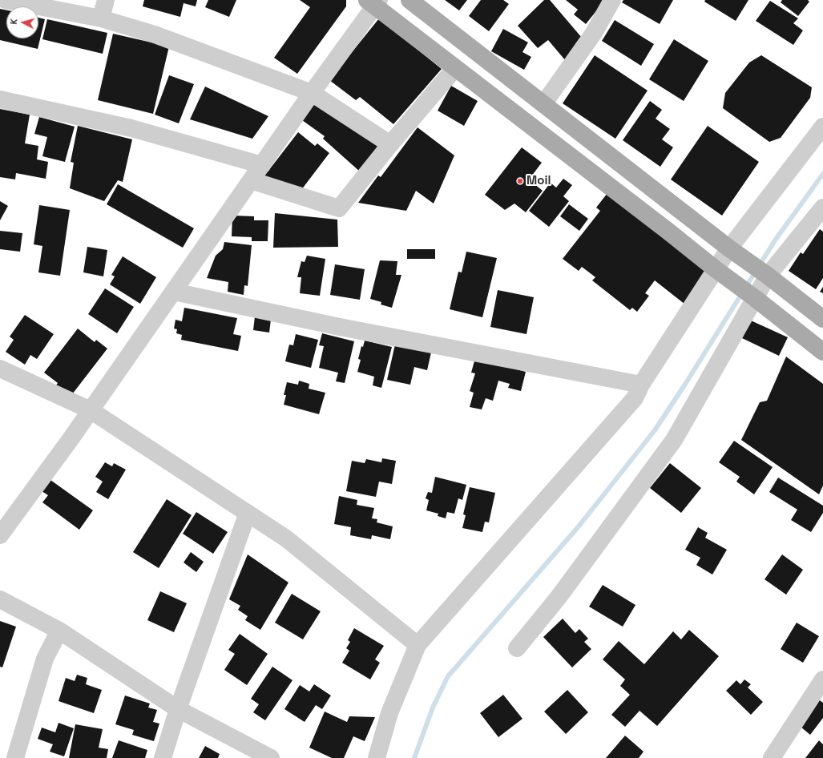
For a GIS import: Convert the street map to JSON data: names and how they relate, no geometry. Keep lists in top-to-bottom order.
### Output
{
  "places": ["Moil"],
  "north": "left"
}
